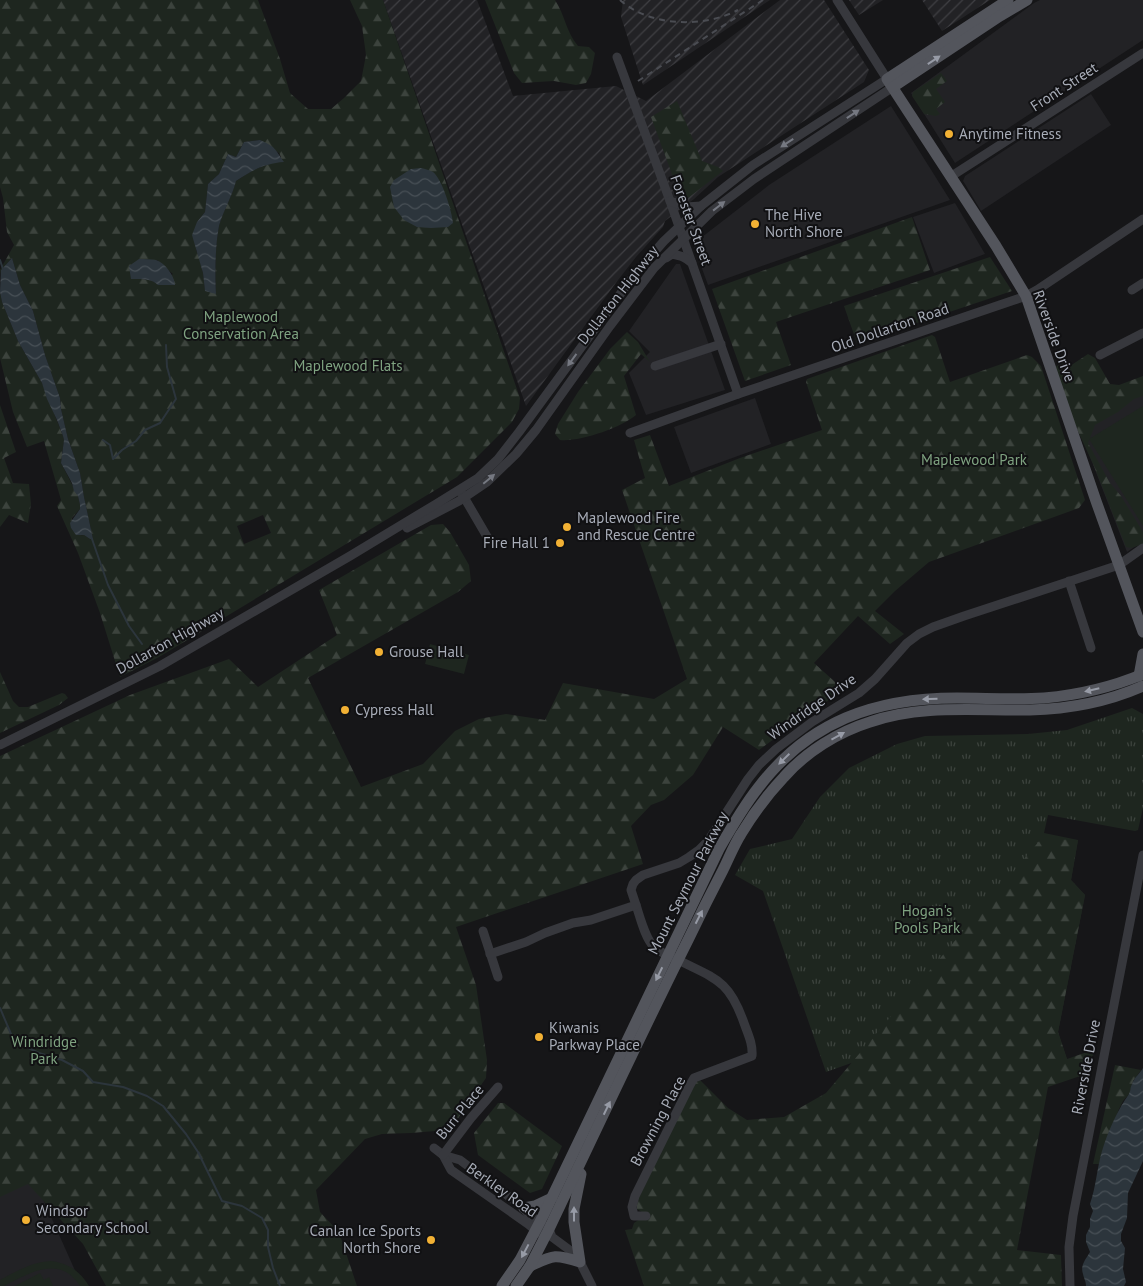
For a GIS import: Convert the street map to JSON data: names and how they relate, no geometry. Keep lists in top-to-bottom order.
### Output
{
  "streets": {
    "main road": ["Dollarton Highway", "Riverside Drive", "Mount Seymour Parkway"],
    "street": [
      "Front Street",
      "Forester Street",
      "Old Dollarton Road",
      "Windridge Drive",
      "Burr Place",
      "Browning Place",
      "Berkley Road"
    ]
  },
  "crossings": [
    ["Front Street", "Riverside Drive"],
    ["Forester Street", "Dollarton Highway"],
    ["Forester Street", "Old Dollarton Road"],
    ["Dollarton Highway", "Riverside Drive"],
    ["Old Dollarton Road", "Riverside Drive"],
    ["Riverside Drive", "Windridge Drive"],
    ["Windridge Drive", "Browning Place"],
    ["Mount Seymour Parkway", "Browning Place"],
    ["Mount Seymour Parkway", "Berkley Road"],
    ["Burr Place", "Berkley Road"]
  ],
  "parks": [
    "Maplewood Conservation Area",
    "Maplewood Flats",
    "Maplewood Park",
    "Hogan's Pools Park",
    "Windridge Park"
  ],
  "places": [
    "Anytime Fitness",
    "The Hive North Shore",
    "Maplewood Fire and Rescue Centre",
    "Fire Hall 1",
    "Grouse Hall",
    "Cypress Hall",
    "Kiwanis Parkway Place",
    "Windsor Secondary School",
    "Canlan Ice Sports North Shore"
  ]
}
